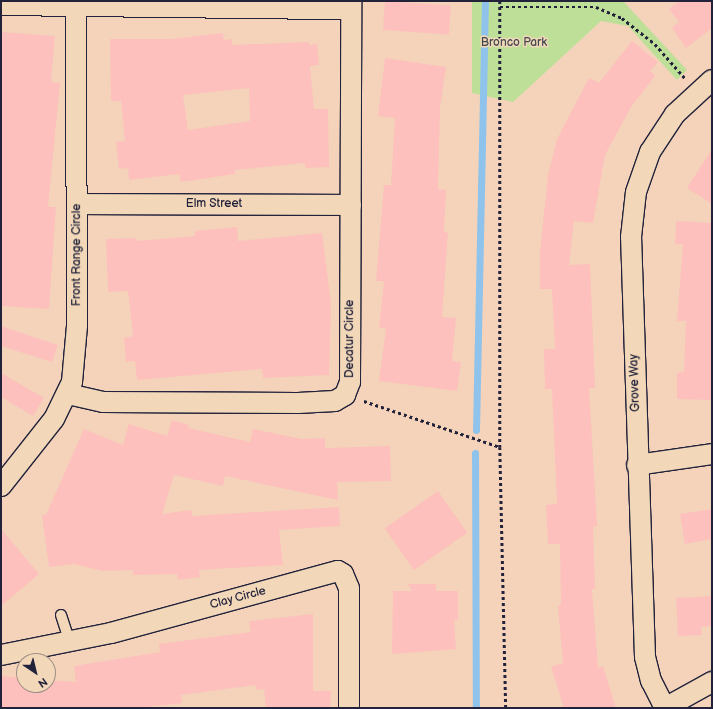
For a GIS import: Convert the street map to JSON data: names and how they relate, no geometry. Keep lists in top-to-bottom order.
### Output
{
  "streets": {
    "street": [
      "Elm Street",
      "Front Range Circle",
      "Decatur Circle",
      "Grove Way",
      "Clay Circle"
    ]
  },
  "crossings": [
    ["Elm Street", "Front Range Circle"],
    ["Elm Street", "Decatur Circle"],
    ["Front Range Circle", "Decatur Circle"]
  ],
  "parks": ["Bronco Park"],
  "north": "bottom right"
}
